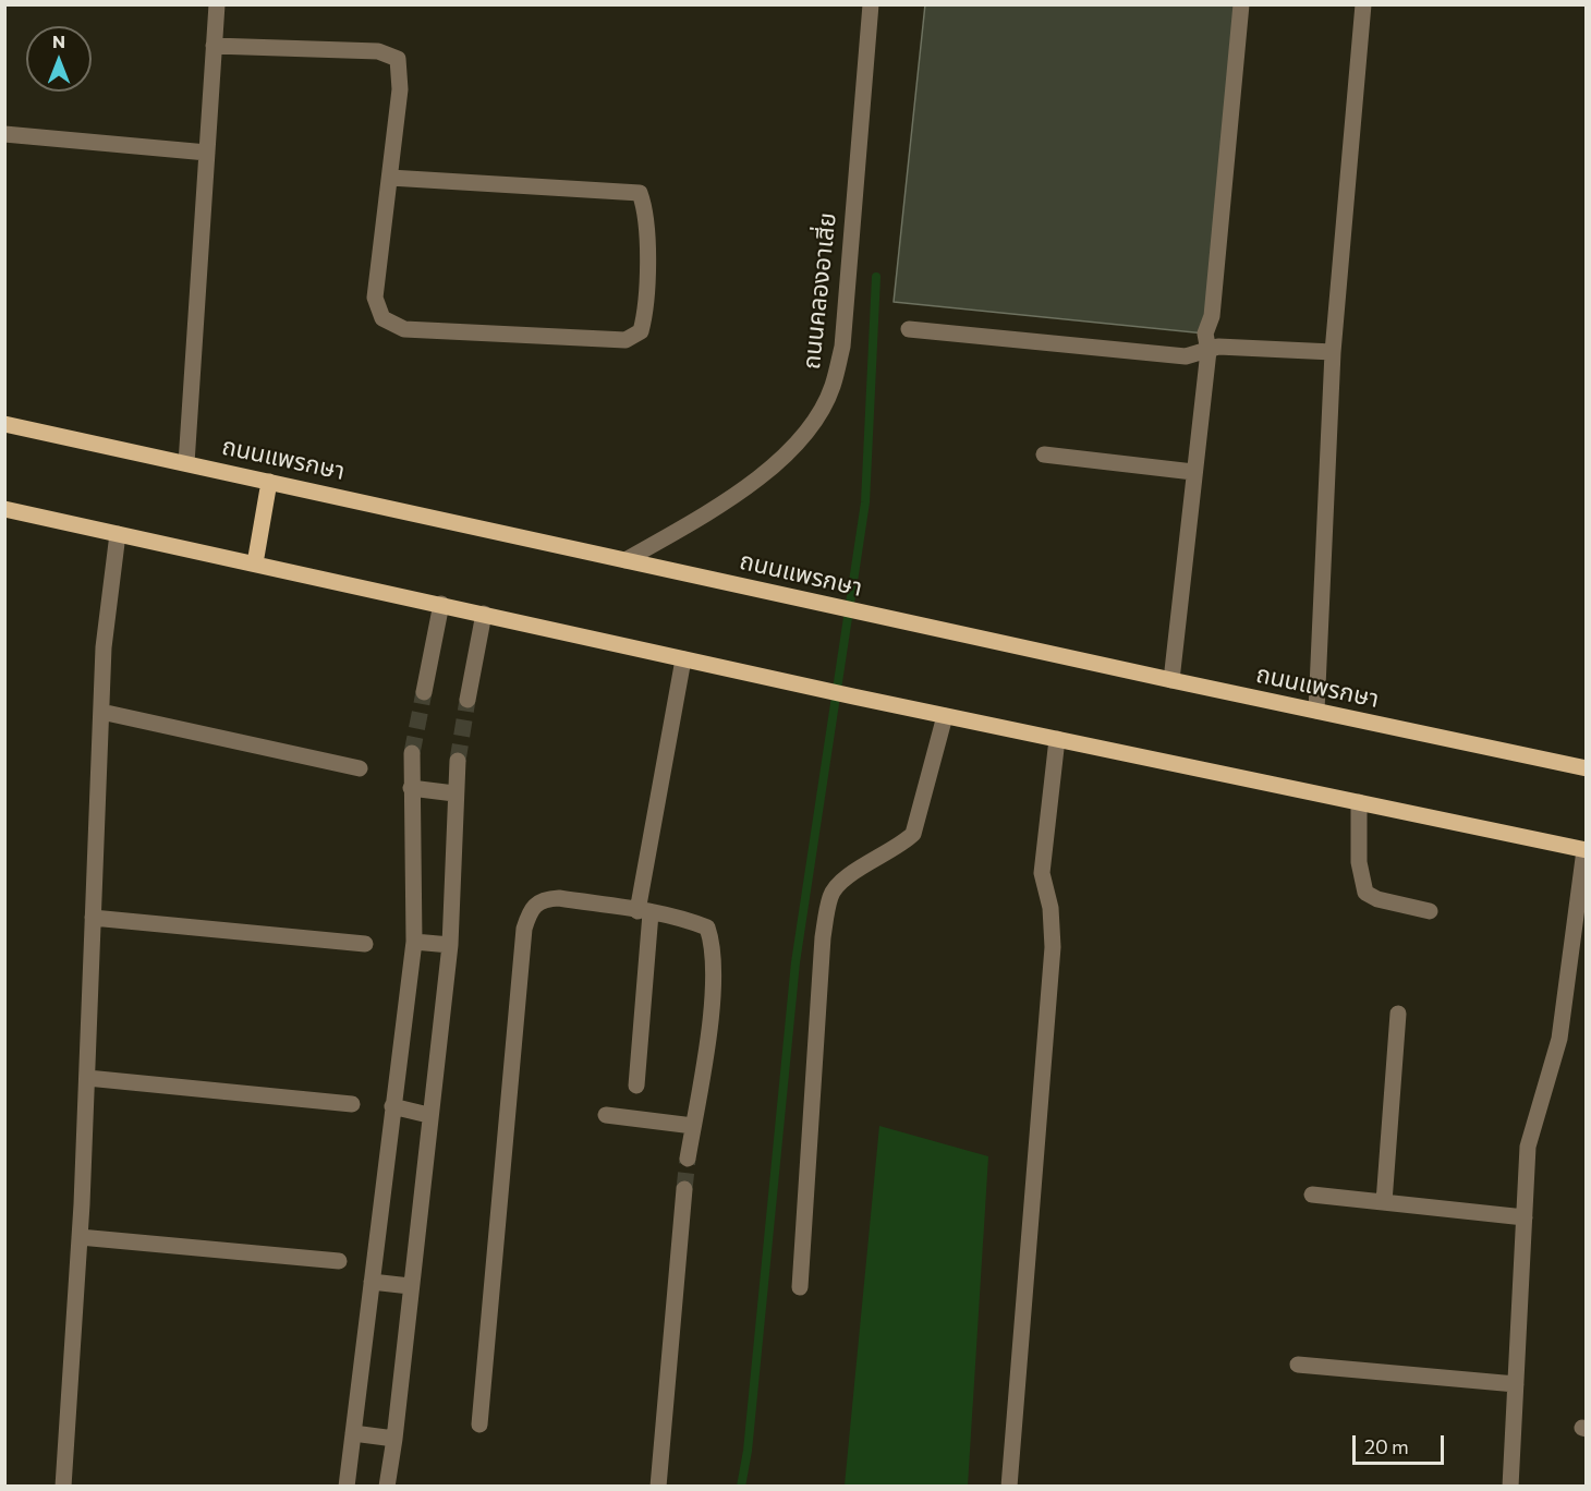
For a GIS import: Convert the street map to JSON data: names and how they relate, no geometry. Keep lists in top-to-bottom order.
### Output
{
  "streets": {
    "main road": ["ถนนแพรกษา"],
    "street": ["ถนนคลองอาเสี่ย"]
  },
  "crossings": [
    ["ถนนคลองอาเสี่ย", "ถนนแพรกษา"]
  ],
  "scale_bar": "20 m",
  "north": "top"
}
